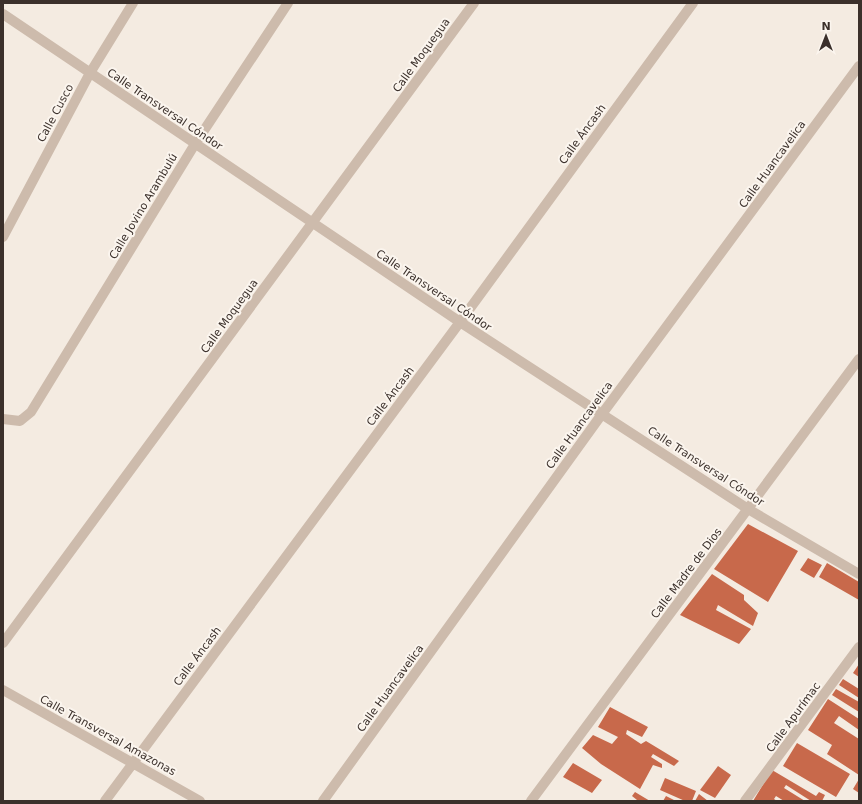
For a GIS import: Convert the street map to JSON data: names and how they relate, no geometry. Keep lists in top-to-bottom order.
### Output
{
  "streets": {
    "street": [
      "Calle Moquegua",
      "Calle Transversal Cóndor",
      "Calle Cusco",
      "Calle Áncash",
      "Calle Huancavelica",
      "Calle Jovino Arambulú",
      "Calle Madre de Dios",
      "Calle Apurímac",
      "Calle Transversal Amazonas"
    ]
  },
  "crossings": [
    ["Calle Moquegua", "Calle Transversal Cóndor"],
    ["Calle Transversal Cóndor", "Calle Cusco"],
    ["Calle Transversal Cóndor", "Calle Áncash"],
    ["Calle Transversal Cóndor", "Calle Huancavelica"],
    ["Calle Transversal Cóndor", "Calle Jovino Arambulú"],
    ["Calle Transversal Cóndor", "Calle Madre de Dios"],
    ["Calle Áncash", "Calle Transversal Amazonas"]
  ],
  "north": "top"
}
